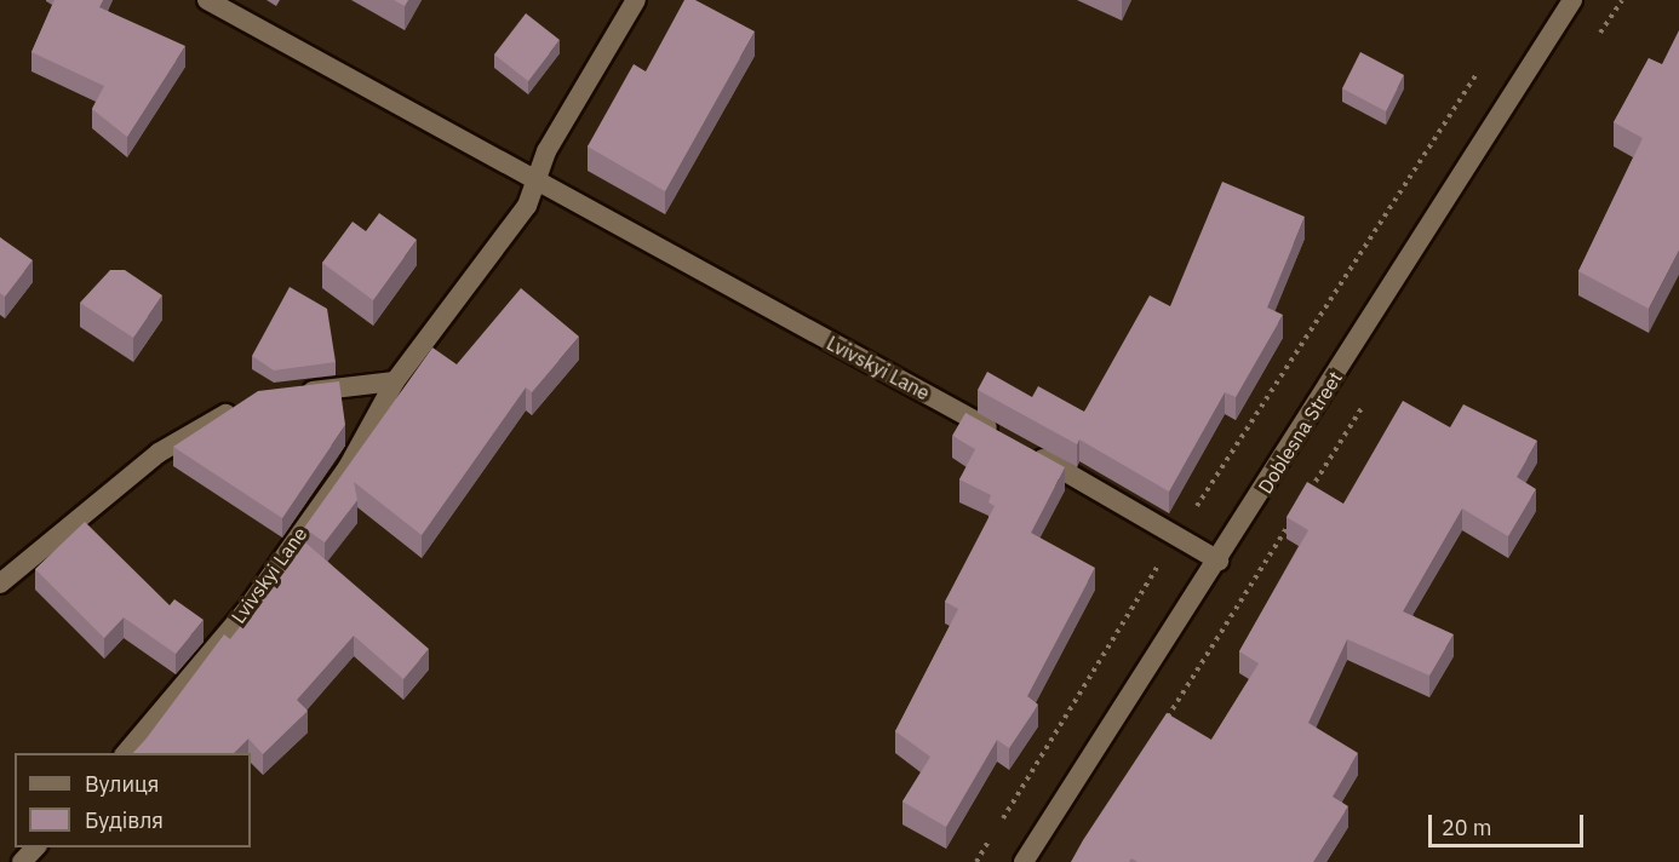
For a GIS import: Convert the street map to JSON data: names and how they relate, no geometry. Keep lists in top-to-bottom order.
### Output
{
  "streets": {
    "street": ["Lvivskyi Lane", "Doblesna Street"]
  },
  "crossings": [
    ["Lvivskyi Lane", "Doblesna Street"]
  ],
  "legend": ["Вулиця", "Будівля"],
  "scale_bar": "20 m"
}
